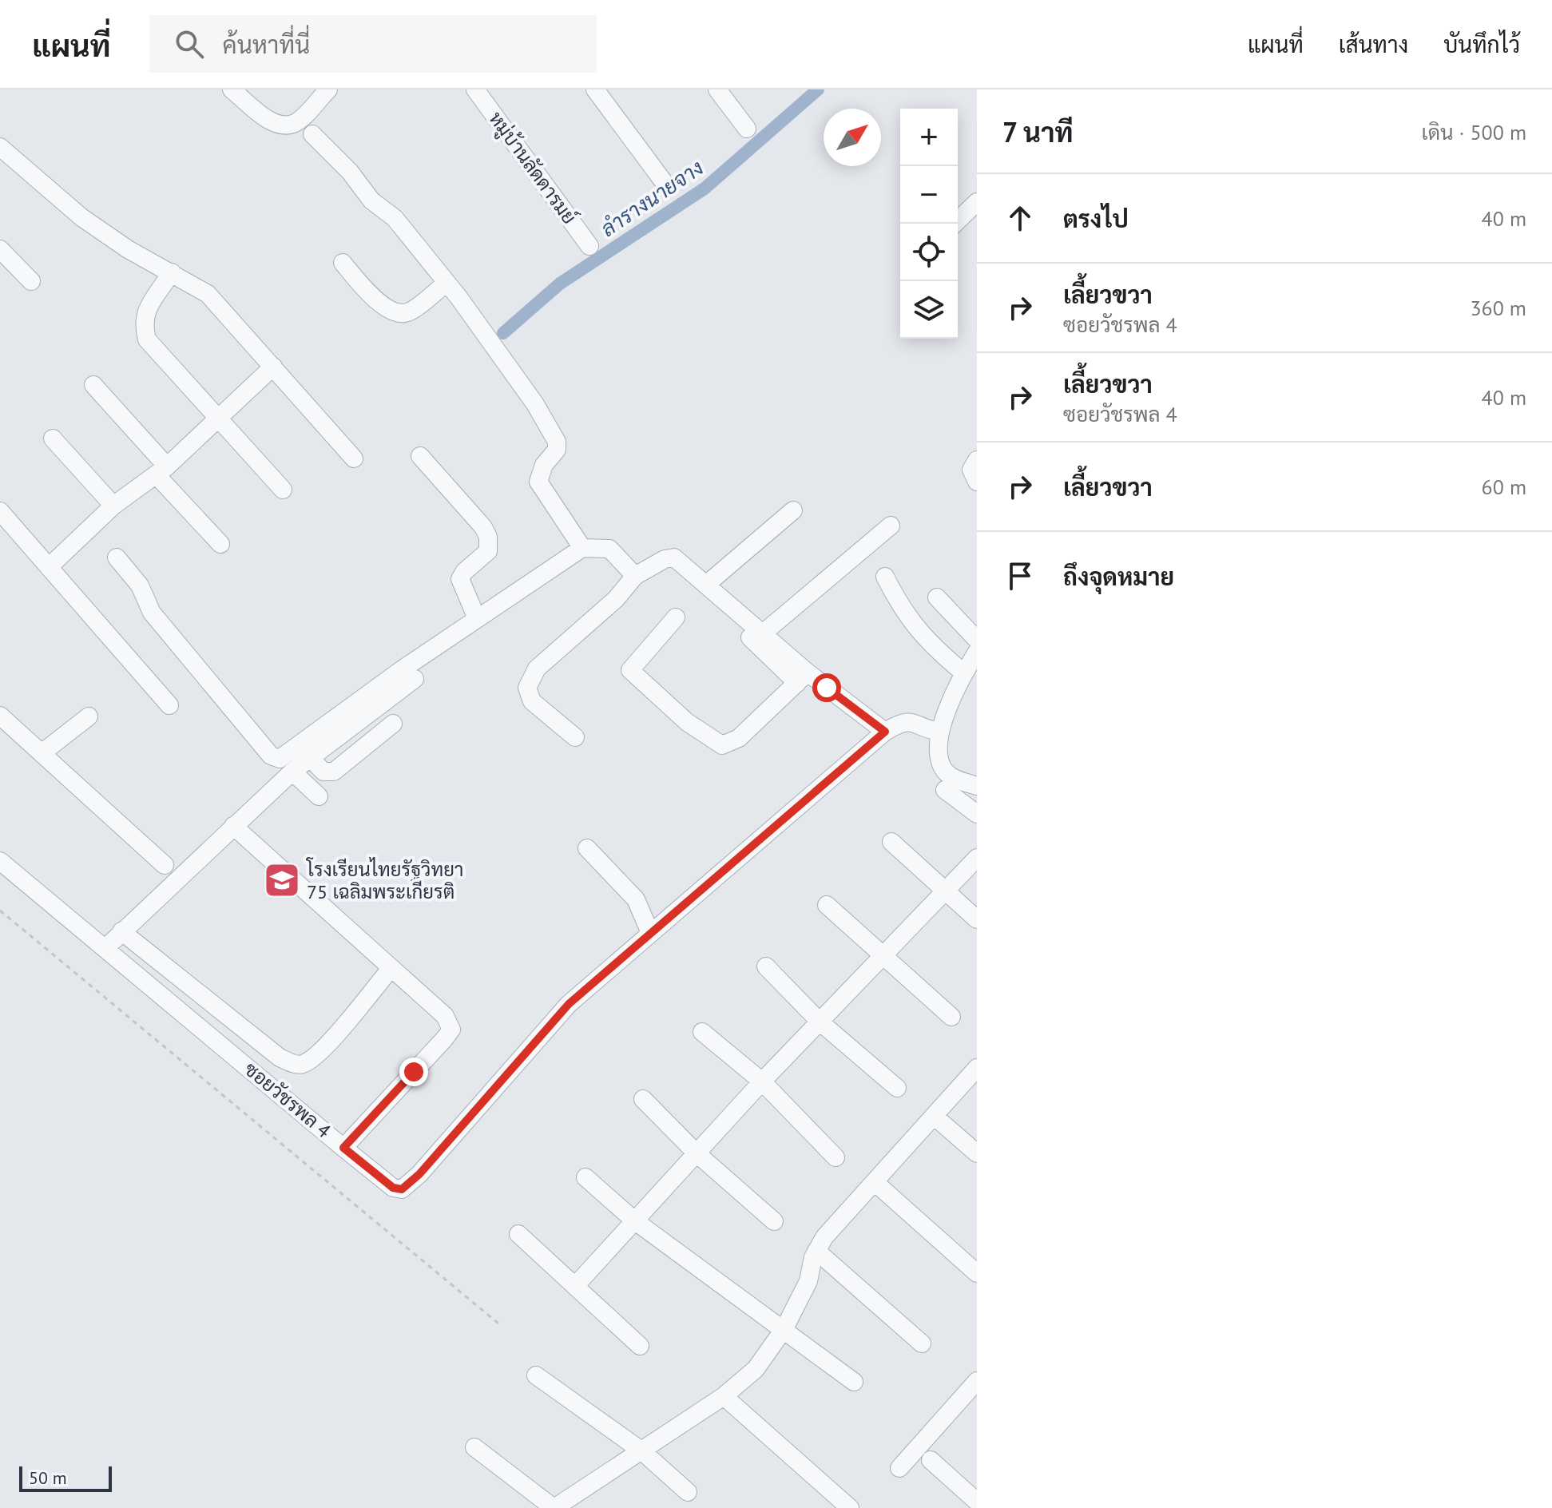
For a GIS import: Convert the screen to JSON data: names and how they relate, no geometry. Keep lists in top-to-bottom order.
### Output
{
  "streets": {
    "street": ["หมู่บ้านลัดดารมย์", "ซอยวัชรพล 4"]
  },
  "water": ["ลำรางนายจาง"],
  "places": {
    "school or university": ["โรงเรียนไทยรัฐวิทยา 75 เฉลิมพระเกียรติ"]
  },
  "scale_bar": "50 m",
  "north": "top right",
  "page": {
    "header": "แผนที่",
    "search": "ค้นหาที่นี่",
    "nav": ["แผนที่", "เส้นทาง", "บันทึกไว้"],
    "heading": ["7 นาที", "เดิน · 500 m"],
    "map_buttons": ["+", "−"],
    "list": [
      ["ตรงไป", "40 m"],
      ["เลี้ยวขวา", "ซอยวัชรพล 4", "360 m"],
      ["เลี้ยวขวา", "ซอยวัชรพล 4", "40 m"],
      ["เลี้ยวขวา", "60 m"],
      "ถึงจุดหมาย"
    ],
    "scale": "50 m"
  }
}
